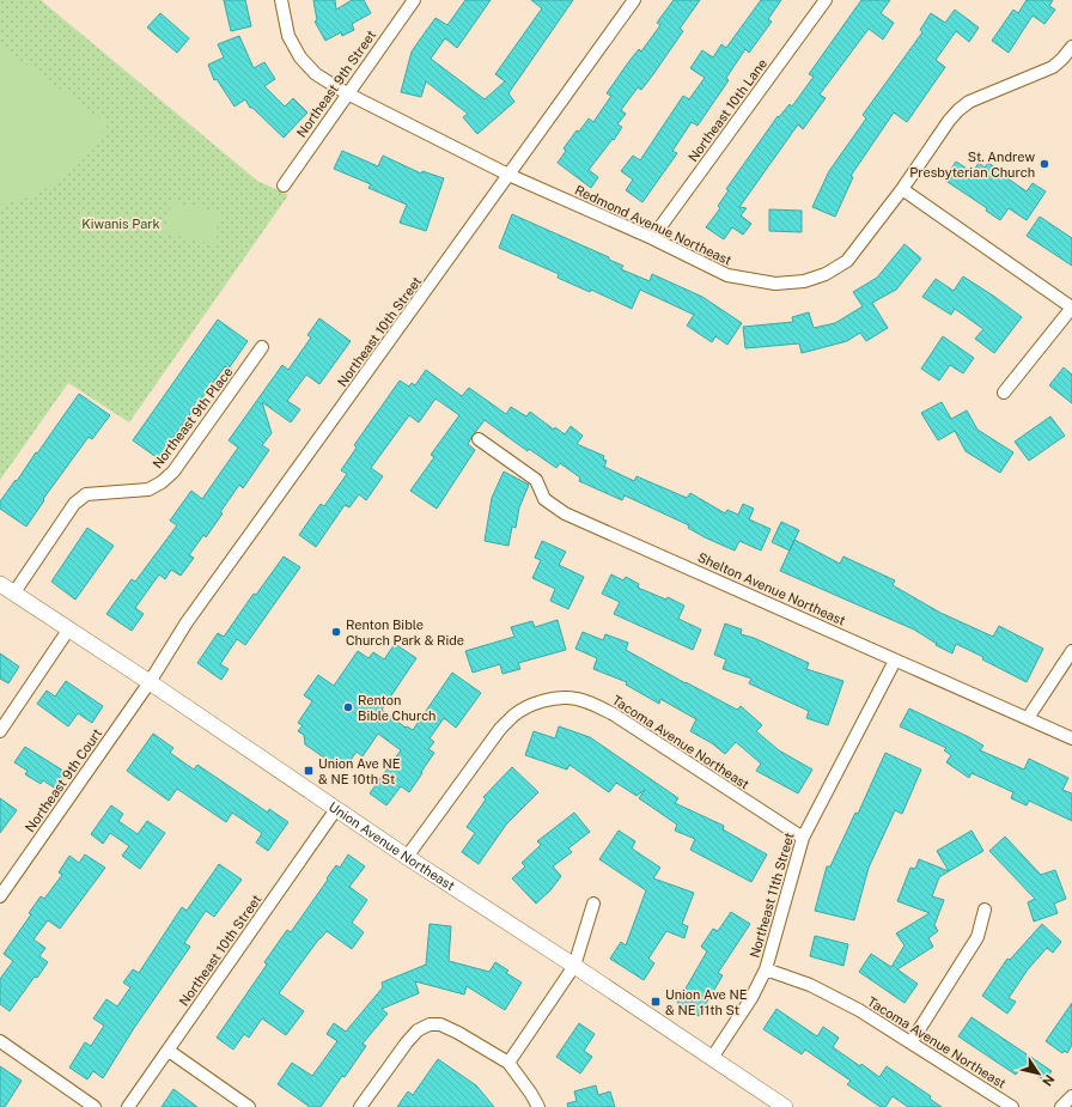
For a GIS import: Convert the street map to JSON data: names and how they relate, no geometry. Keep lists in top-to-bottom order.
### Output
{
  "streets": {
    "street": [
      "Northeast 9th Street",
      "Northeast 10th Lane",
      "Redmond Avenue Northeast",
      "Northeast 10th Street",
      "Northeast 9th Place",
      "Shelton Avenue Northeast",
      "Tacoma Avenue Northeast",
      "Northeast 9th Court",
      "Union Avenue Northeast",
      "Northeast 11th Street"
    ]
  },
  "crossings": [
    ["Northeast 9th Street", "Redmond Avenue Northeast"],
    ["Northeast 10th Lane", "Redmond Avenue Northeast"],
    ["Redmond Avenue Northeast", "Northeast 10th Street"],
    ["Northeast 10th Street", "Northeast 9th Court"],
    ["Northeast 10th Street", "Union Avenue Northeast"],
    ["Northeast 9th Place", "Union Avenue Northeast"],
    ["Shelton Avenue Northeast", "Northeast 11th Street"],
    ["Tacoma Avenue Northeast", "Union Avenue Northeast"],
    ["Tacoma Avenue Northeast", "Northeast 11th Street"],
    ["Northeast 9th Court", "Union Avenue Northeast"],
    ["Union Avenue Northeast", "Northeast 11th Street"]
  ],
  "parks": ["Kiwanis Park"],
  "places": {
    "other": ["St. Andrew Presbyterian Church", "Renton Bible Church Park & Ride", "Renton Bible Church"],
    "transit": ["Union Ave NE & NE 10th St", "Union Ave NE & NE 11th St"]
  },
  "north": "bottom right"
}
